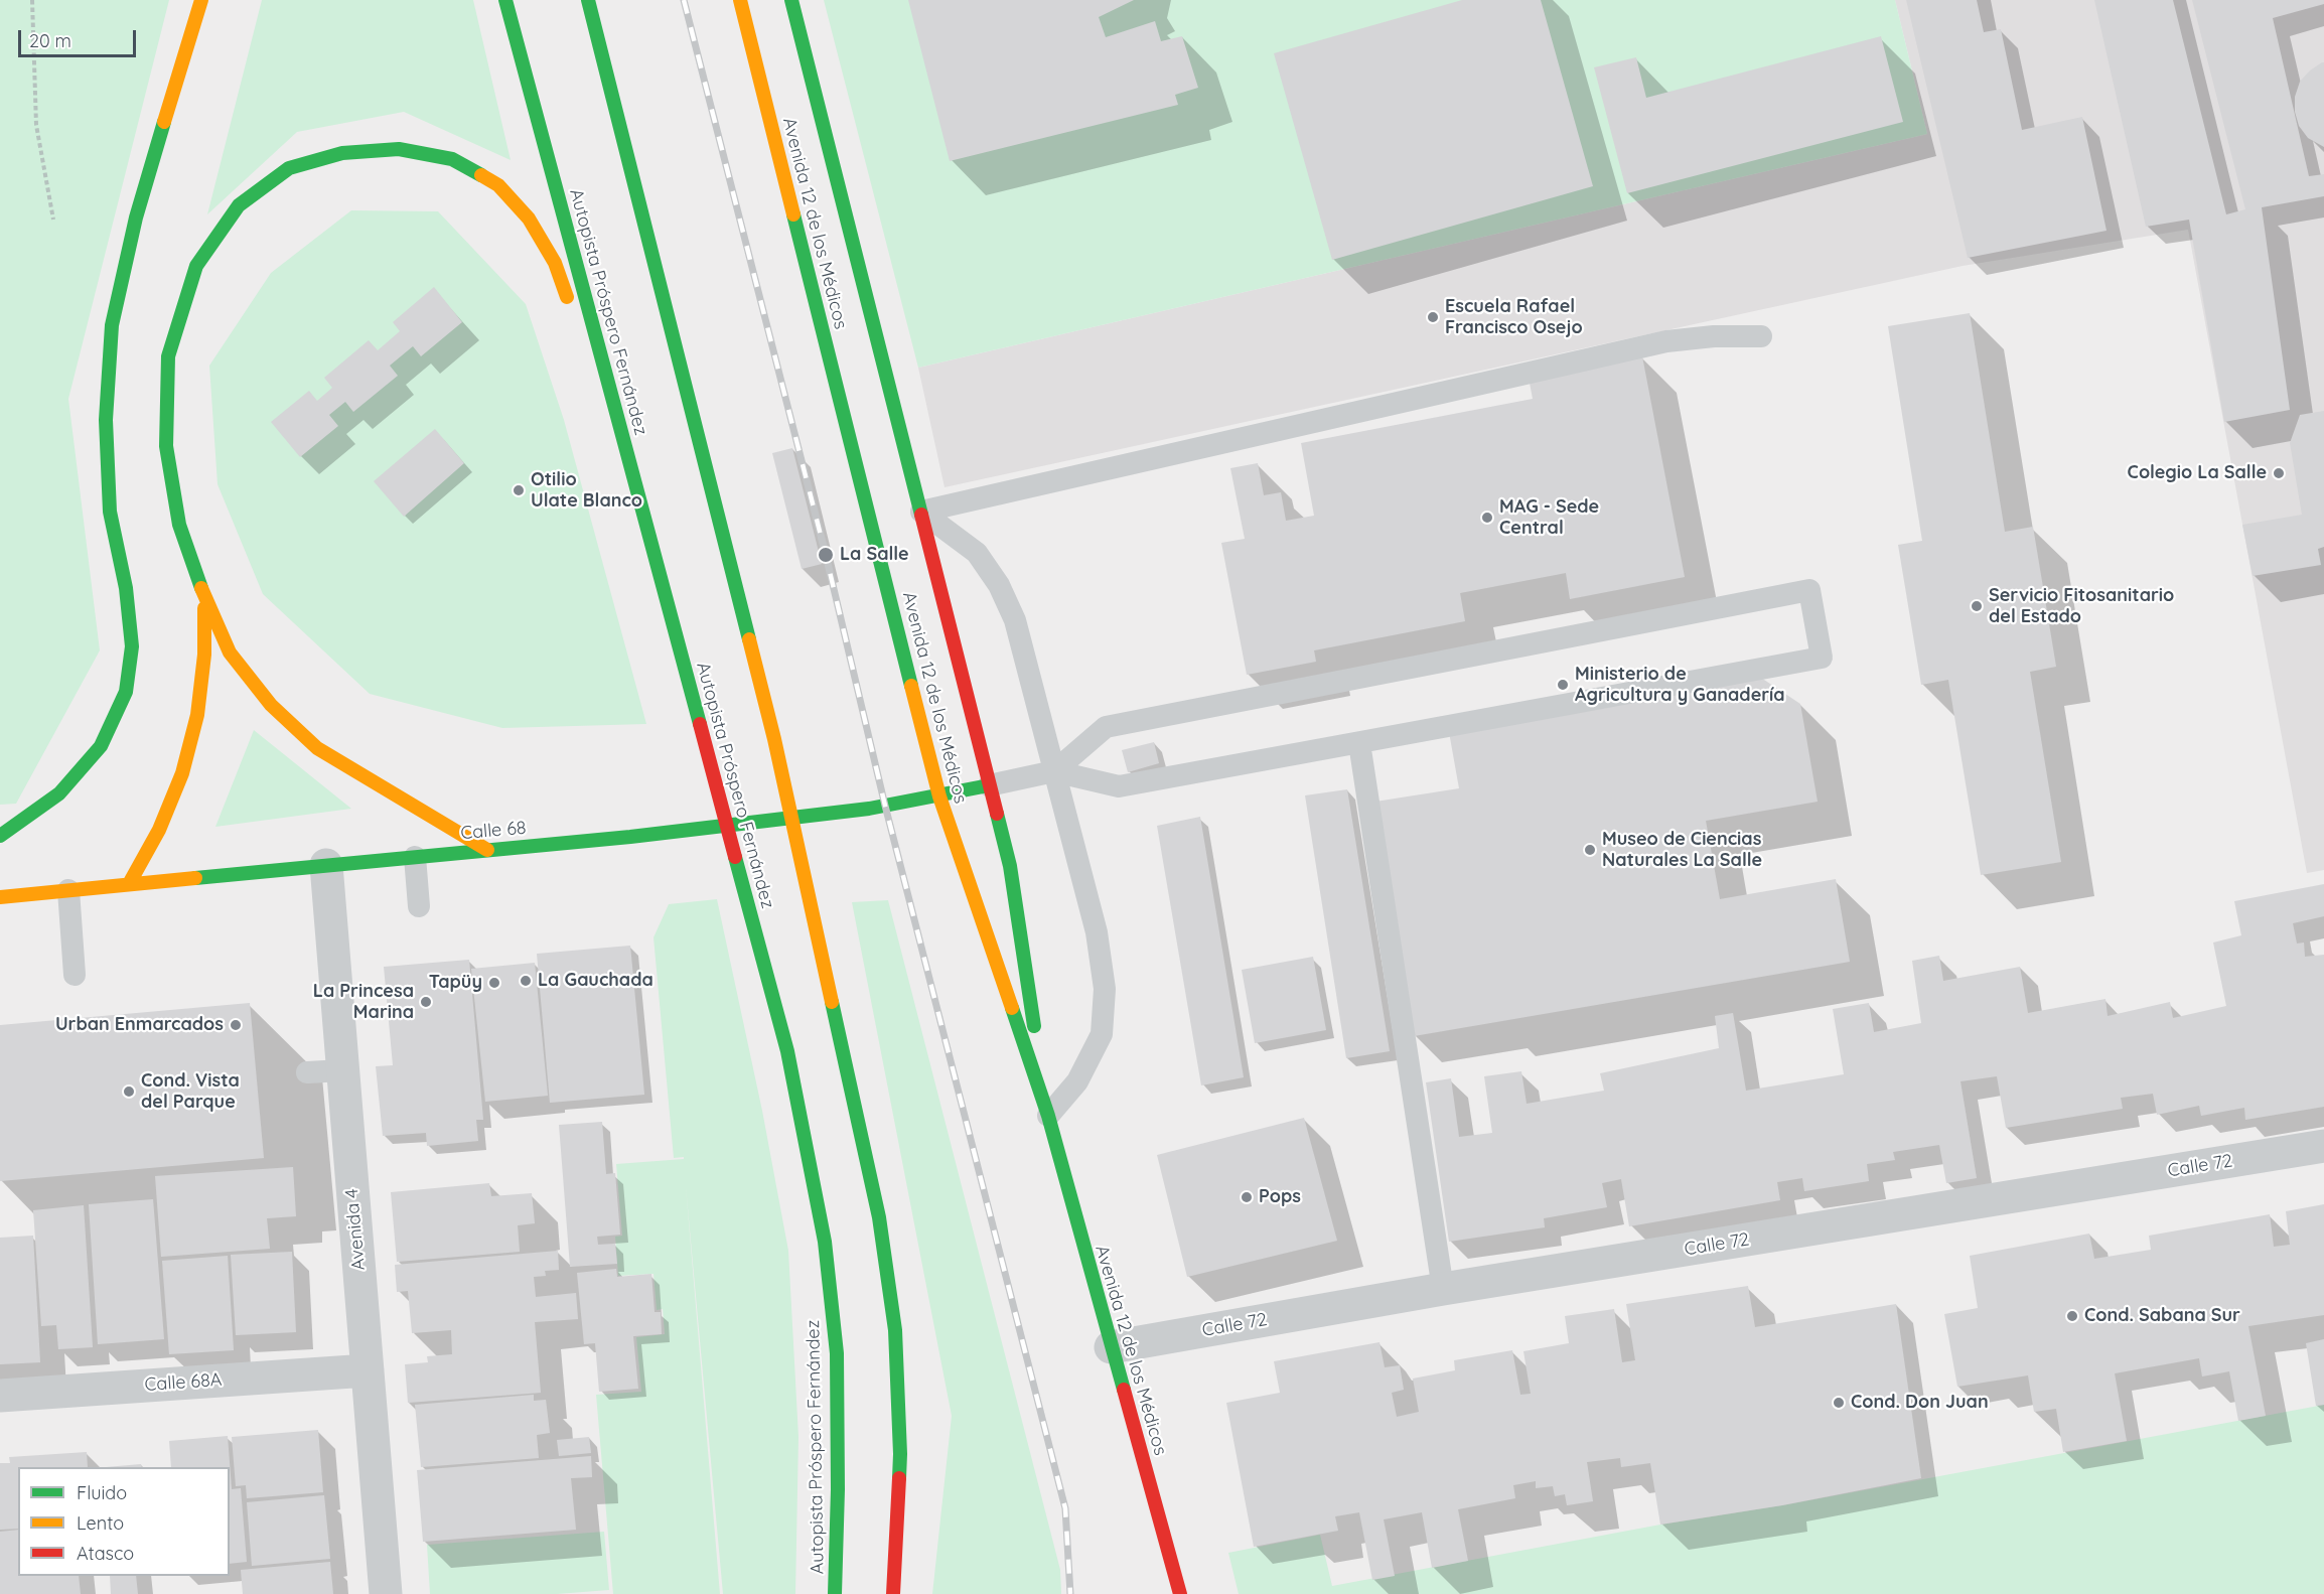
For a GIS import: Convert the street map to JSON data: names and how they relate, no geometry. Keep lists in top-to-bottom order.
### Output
{
  "streets": {
    "main road": ["Avenida 12 de los Médicos", "Autopista Próspero Fernández", "Calle 68"],
    "street": ["Calle 72", "Avenida 4", "Calle 68A"]
  },
  "crossings": [
    ["Avenida 12 de los Médicos", "Calle 68"],
    ["Avenida 12 de los Médicos", "Calle 72"],
    ["Calle 68", "Avenida 4"],
    ["Avenida 4", "Calle 68A"]
  ],
  "places": [
    "Escuela Rafael Francisco Osejo",
    "Colegio La Salle",
    "Otilio Ulate Blanco",
    "MAG - Sede Central",
    "La Salle",
    "Servicio Fitosanitario del Estado",
    "Ministerio de Agricultura y Ganadería",
    "Museo de Ciencias Naturales La Salle",
    "La Gauchada",
    "Tapüy",
    "La Princesa Marina",
    "Urban Enmarcados",
    "Cond. Vista del Parque",
    "Pops",
    "Cond. Sabana Sur",
    "Cond. Don Juan"
  ],
  "legend": ["Fluido", "Lento", "Atasco"],
  "scale_bar": "20 m"
}
